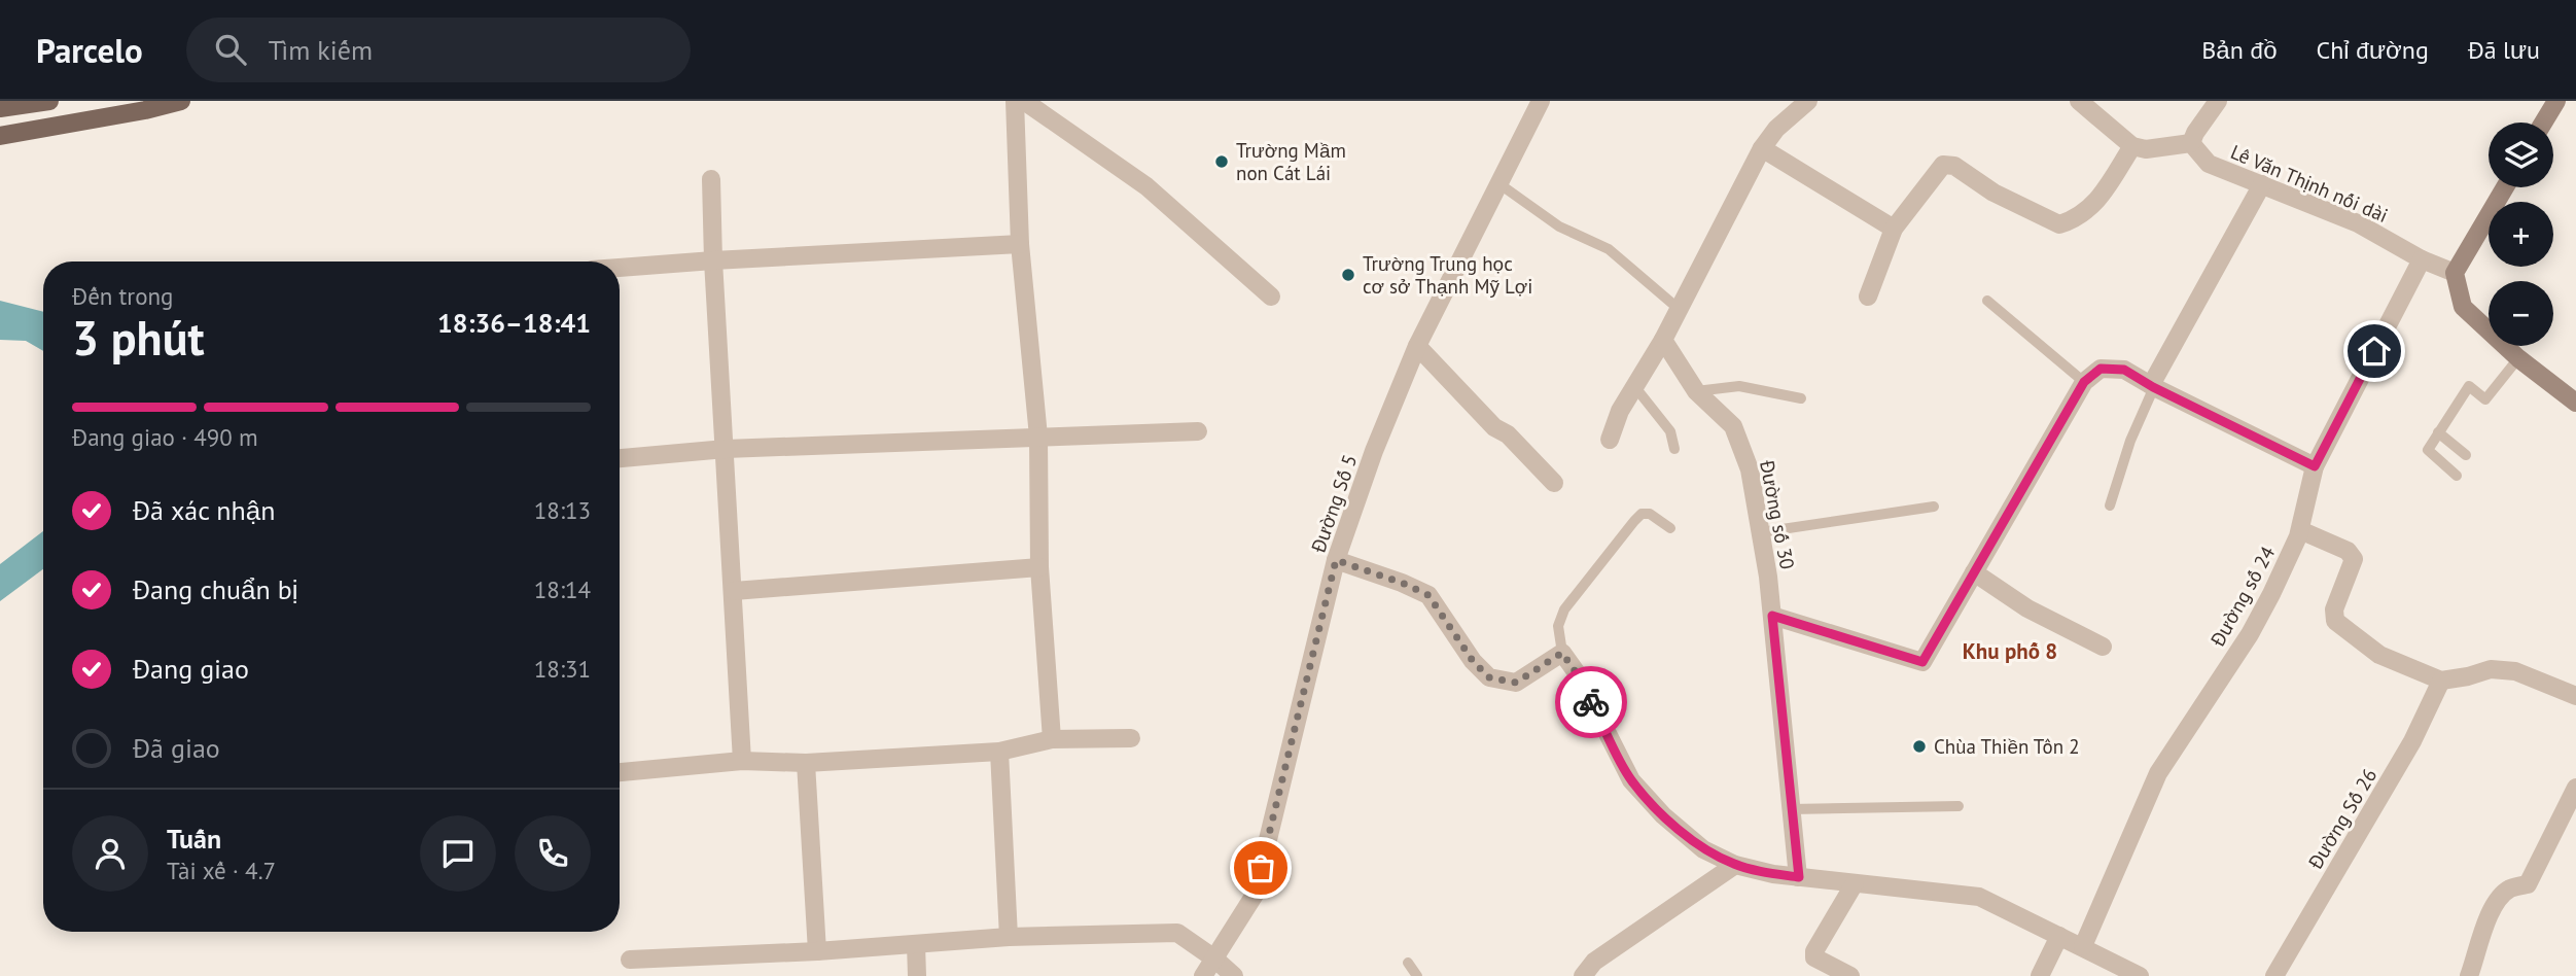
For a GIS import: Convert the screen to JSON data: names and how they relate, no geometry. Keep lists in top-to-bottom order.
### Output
{
  "streets": {
    "street": [
      "Lê Văn Thịnh nối dài",
      "Đường Số 5",
      "Đường số 30",
      "Đường số 24",
      "Đường Số 26"
    ]
  },
  "crossings": [
    ["Lê Văn Thịnh nối dài", "Đường số 24"]
  ],
  "districts": ["Khu phố 8"],
  "places": ["Trường Mầm non Cát Lái", "Trường Trung học cơ sở Thạnh Mỹ Lợi", "Chùa Thiền Tôn 2"],
  "page": {
    "header": "Parcelo",
    "search": "Tìm kiếm",
    "nav": ["Bản đồ", "Chỉ đường", "Đã lưu"],
    "map_buttons": ["+", "−"],
    "heading": ["3 phút", "Đến trong", "18:36–18:41"],
    "panel": ["Tuấn", "Tài xế · 4.7"],
    "bar": "Đang giao · 490 m",
    "list": [
      ["Đã xác nhận", "18:13"],
      ["Đang chuẩn bị", "18:14"],
      ["Đang giao", "18:31"],
      "Đã giao"
    ]
  }
}
